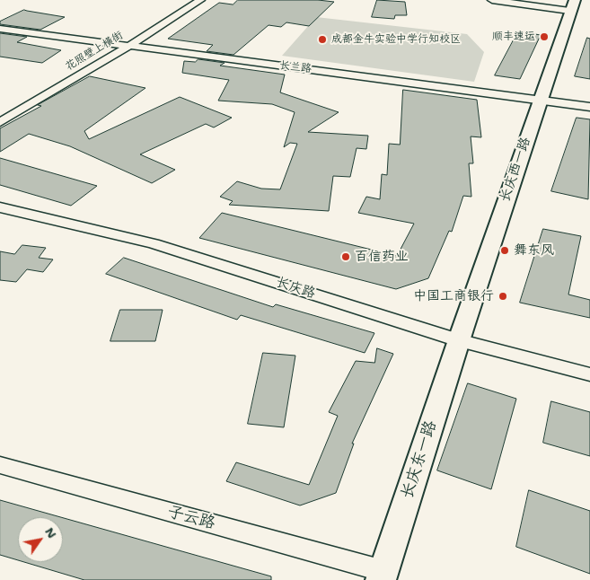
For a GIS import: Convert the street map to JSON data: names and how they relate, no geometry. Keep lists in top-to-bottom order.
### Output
{
  "streets": {
    "main road": ["长庆西一路", "长庆东一路"],
    "street": [
      "花照壁上横街",
      "长兰路",
      "长庆路",
      "子云路"
    ]
  },
  "crossings": [
    ["花照壁上横街", "长兰路"],
    ["长兰路", "长庆西一路"],
    ["长庆西一路", "长庆路"],
    ["长庆西一路", "长庆东一路"],
    ["长庆路", "长庆东一路"],
    ["长庆东一路", "子云路"]
  ],
  "places": [
    "顺丰速运",
    "成都金牛实验中学行知校区",
    "舞东风",
    "百信药业",
    "中国工商银行"
  ],
  "north": "top right"
}
